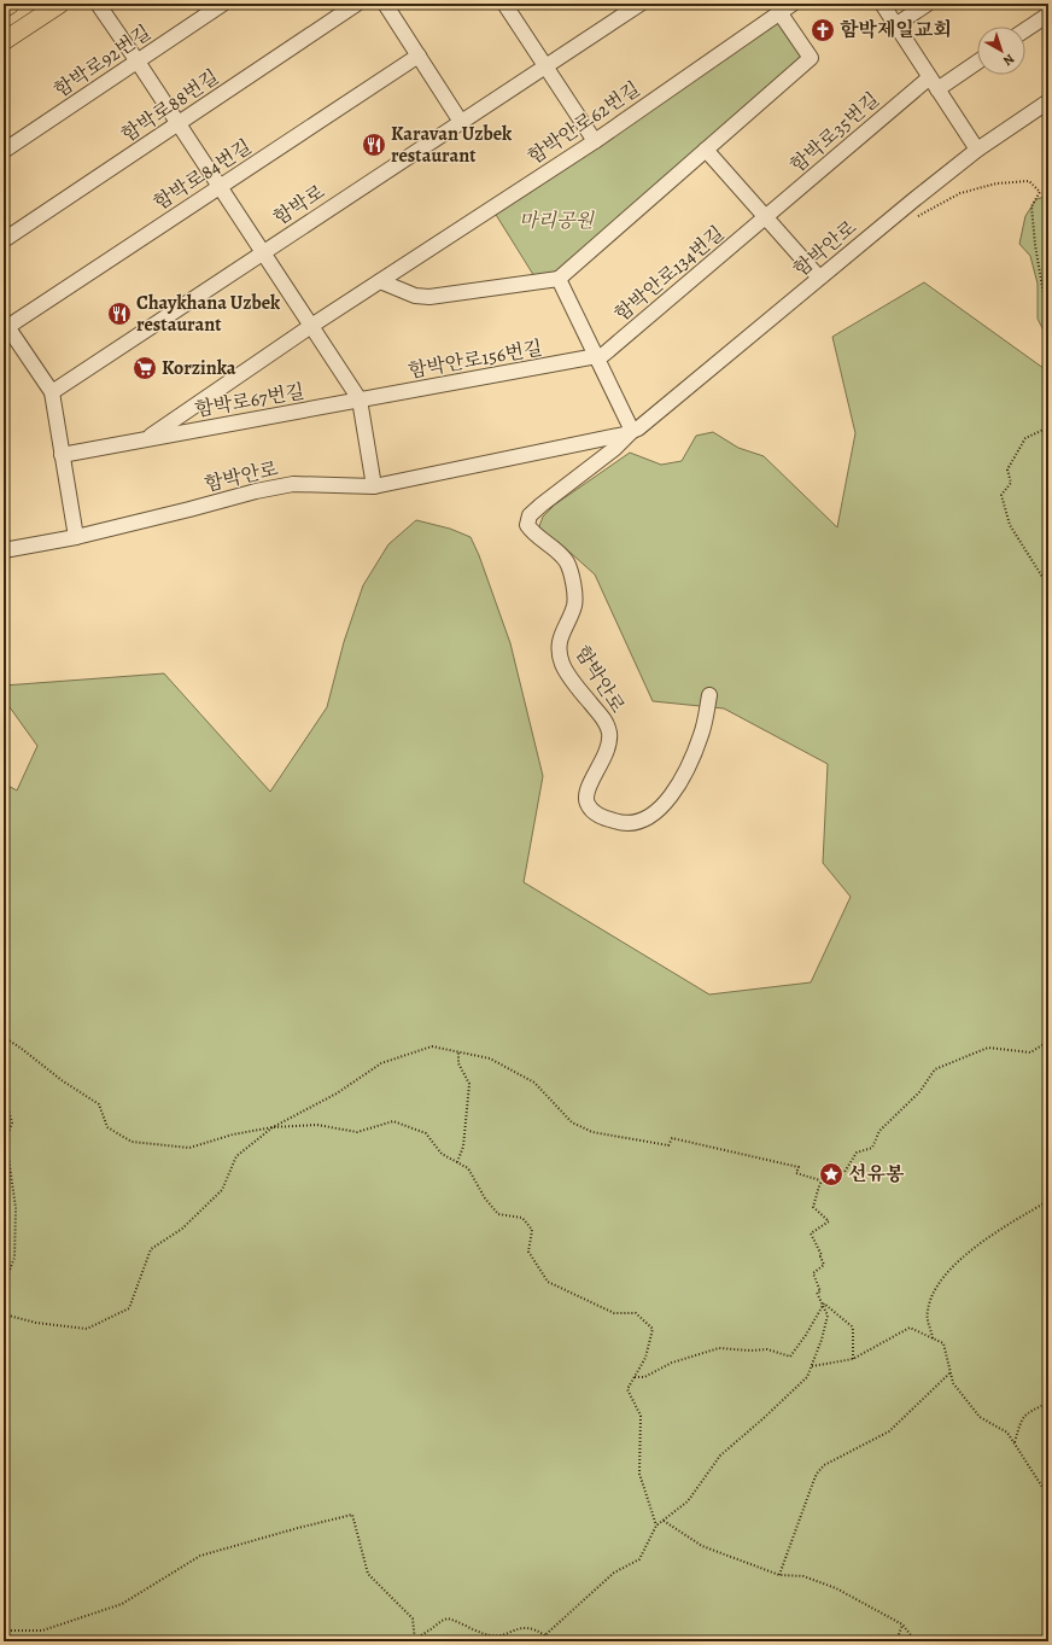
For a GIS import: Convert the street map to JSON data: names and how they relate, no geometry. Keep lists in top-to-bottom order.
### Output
{
  "streets": {
    "street": [
      "함박로92번길",
      "함박로88번길",
      "함박안로62번길",
      "함박로35번길",
      "함박로84번길",
      "함박로",
      "함박안로",
      "함박안로134번길",
      "함박안로156번길",
      "함박로67번길"
    ]
  },
  "crossings": [
    ["함박안로62번길", "함박로67번길"],
    ["함박로35번길", "함박안로134번길"],
    ["함박안로134번길", "함박안로156번길"],
    ["함박안로156번길", "함박로67번길"]
  ],
  "parks": ["마리공원"],
  "places": {
    "church": ["함박제일교회"],
    "restaurant": ["Karavan Uzbek restaurant", "Chaykhana Uzbek restaurant"],
    "supermarket": ["Korzinka"],
    "place": ["선유봉"]
  },
  "north": "bottom right"
}
